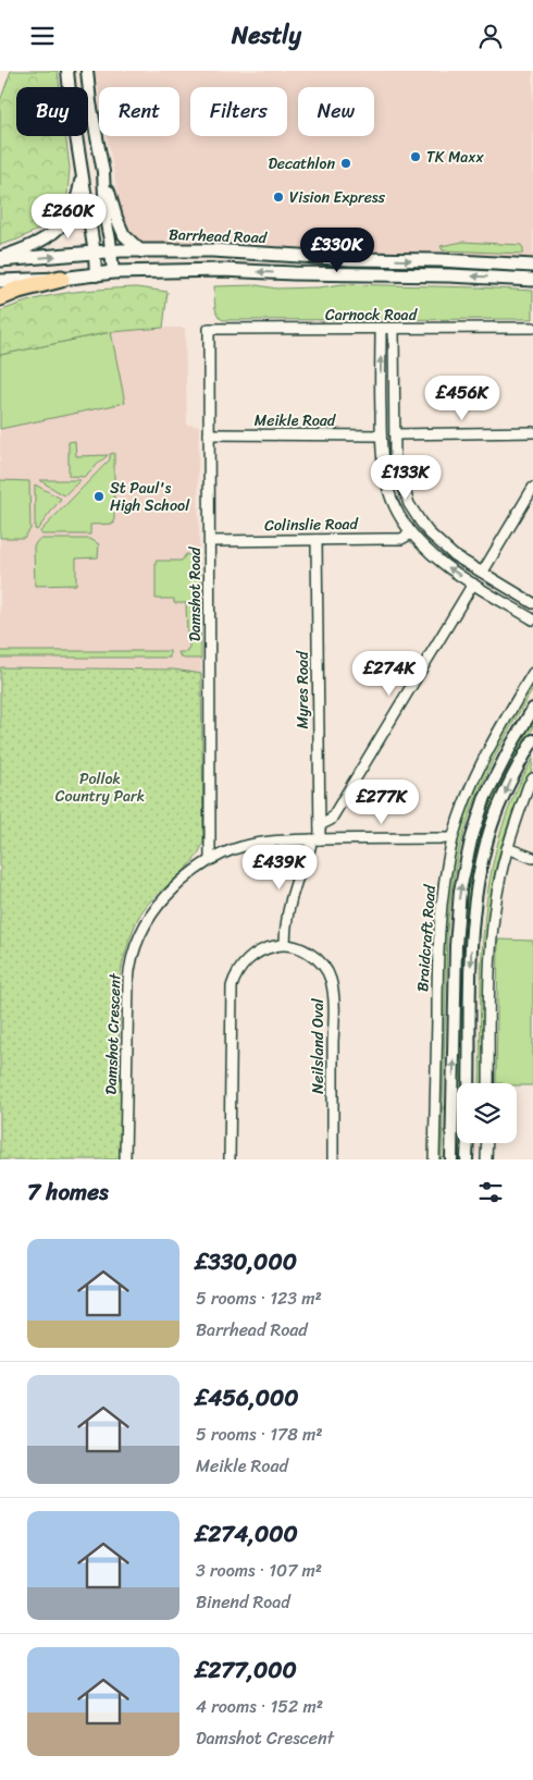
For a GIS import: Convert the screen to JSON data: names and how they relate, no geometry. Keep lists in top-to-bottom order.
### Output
{
  "streets": {
    "main road": ["Barrhead Road"],
    "street": [
      "Carnock Road",
      "Meikle Road",
      "Colinslie Road",
      "Damshot Road",
      "Myres Road",
      "Braidcraft Road",
      "Damshot Crescent",
      "Neilsland Oval"
    ]
  },
  "crossings": [
    ["Carnock Road", "Damshot Road"],
    ["Meikle Road", "Damshot Road"],
    ["Colinslie Road", "Damshot Road"],
    ["Colinslie Road", "Myres Road"],
    ["Damshot Road", "Damshot Crescent"],
    ["Myres Road", "Damshot Crescent"],
    ["Myres Road", "Neilsland Oval"],
    ["Braidcraft Road", "Damshot Crescent"]
  ],
  "parks": ["Pollok Country Park"],
  "places": [
    "TK Maxx",
    "Decathlon",
    "Vision Express",
    "St Paul's High School"
  ],
  "page": {
    "header": "Nestly",
    "chip": [
      "Buy",
      "Rent",
      "Filters",
      "New"
    ],
    "price": [
      "£260K",
      "£330K",
      "£456K",
      "£133K",
      "£274K",
      "£277K",
      "£439K"
    ],
    "heading": "7 homes",
    "list": [
      {
        "name": "£330,000",
        "note": "5 rooms · 123 m² · Barrhead Road"
      },
      {
        "name": "£456,000",
        "note": "5 rooms · 178 m² · Meikle Road"
      },
      {
        "name": "£274,000",
        "note": "3 rooms · 107 m² · Binend Road"
      },
      {
        "name": "£277,000",
        "note": "4 rooms · 152 m² · Damshot Crescent"
      }
    ]
  }
}
